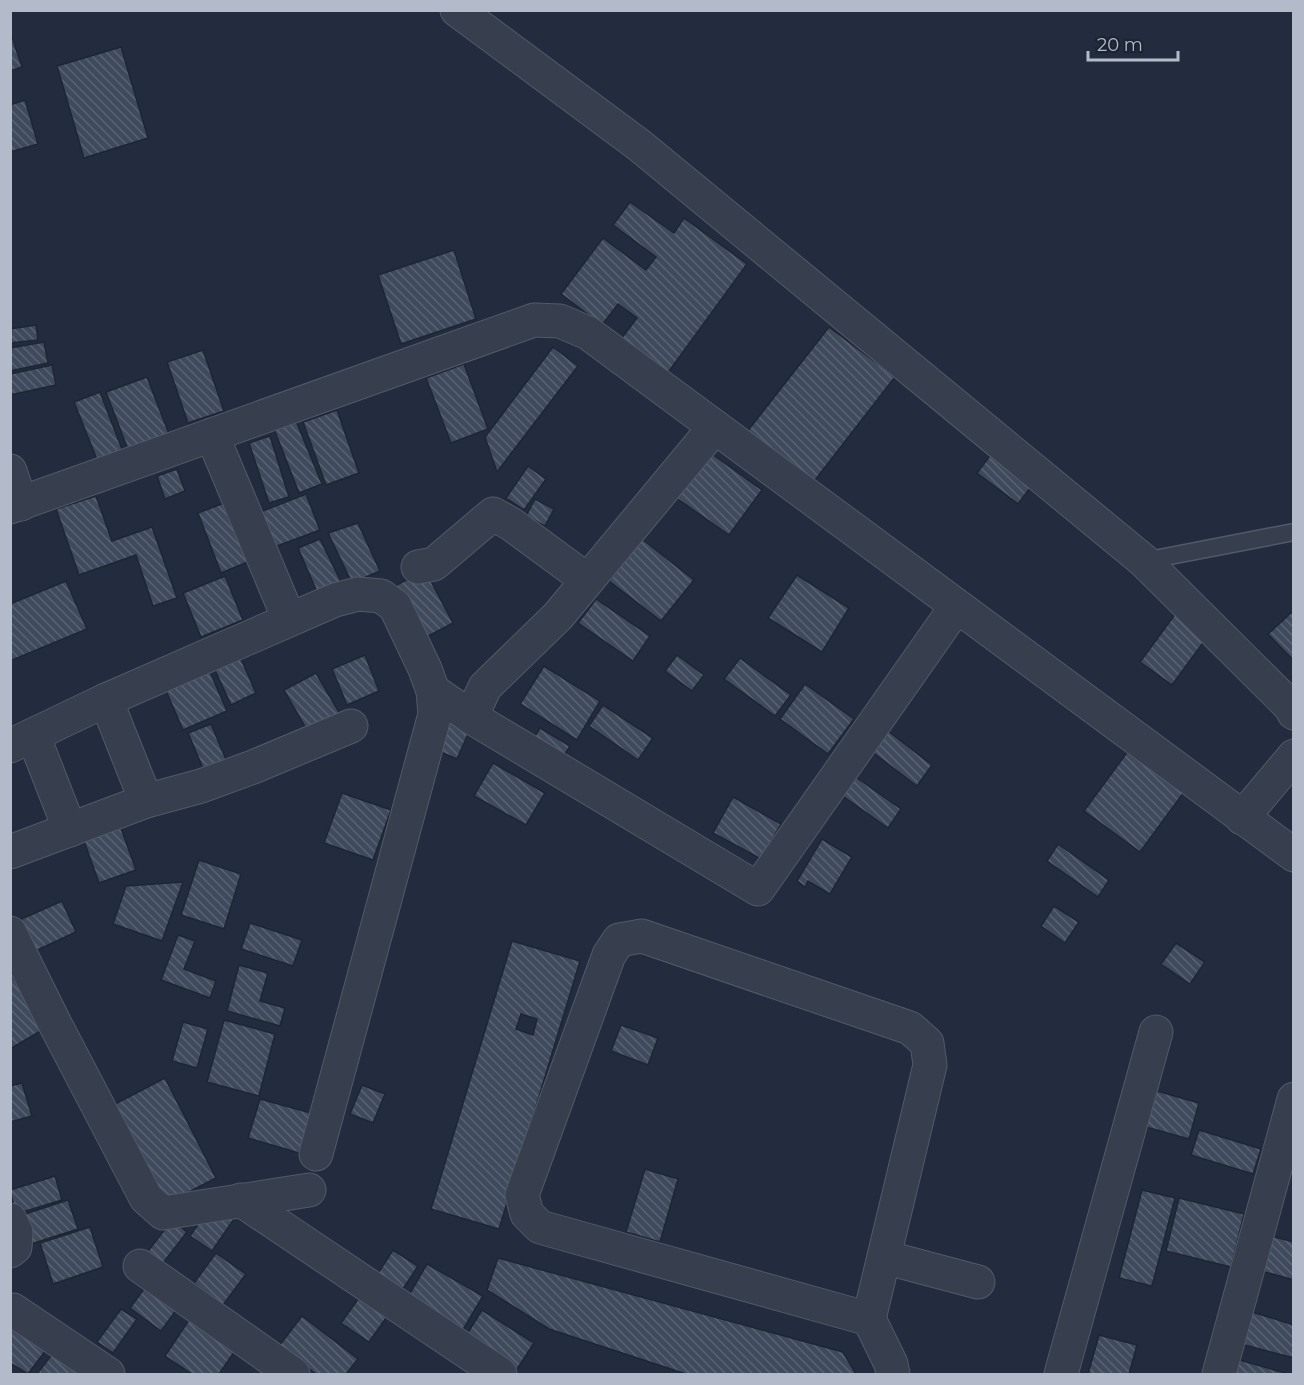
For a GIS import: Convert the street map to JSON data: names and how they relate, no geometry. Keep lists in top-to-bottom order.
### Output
{
  "scale_bar": "20 m"
}
